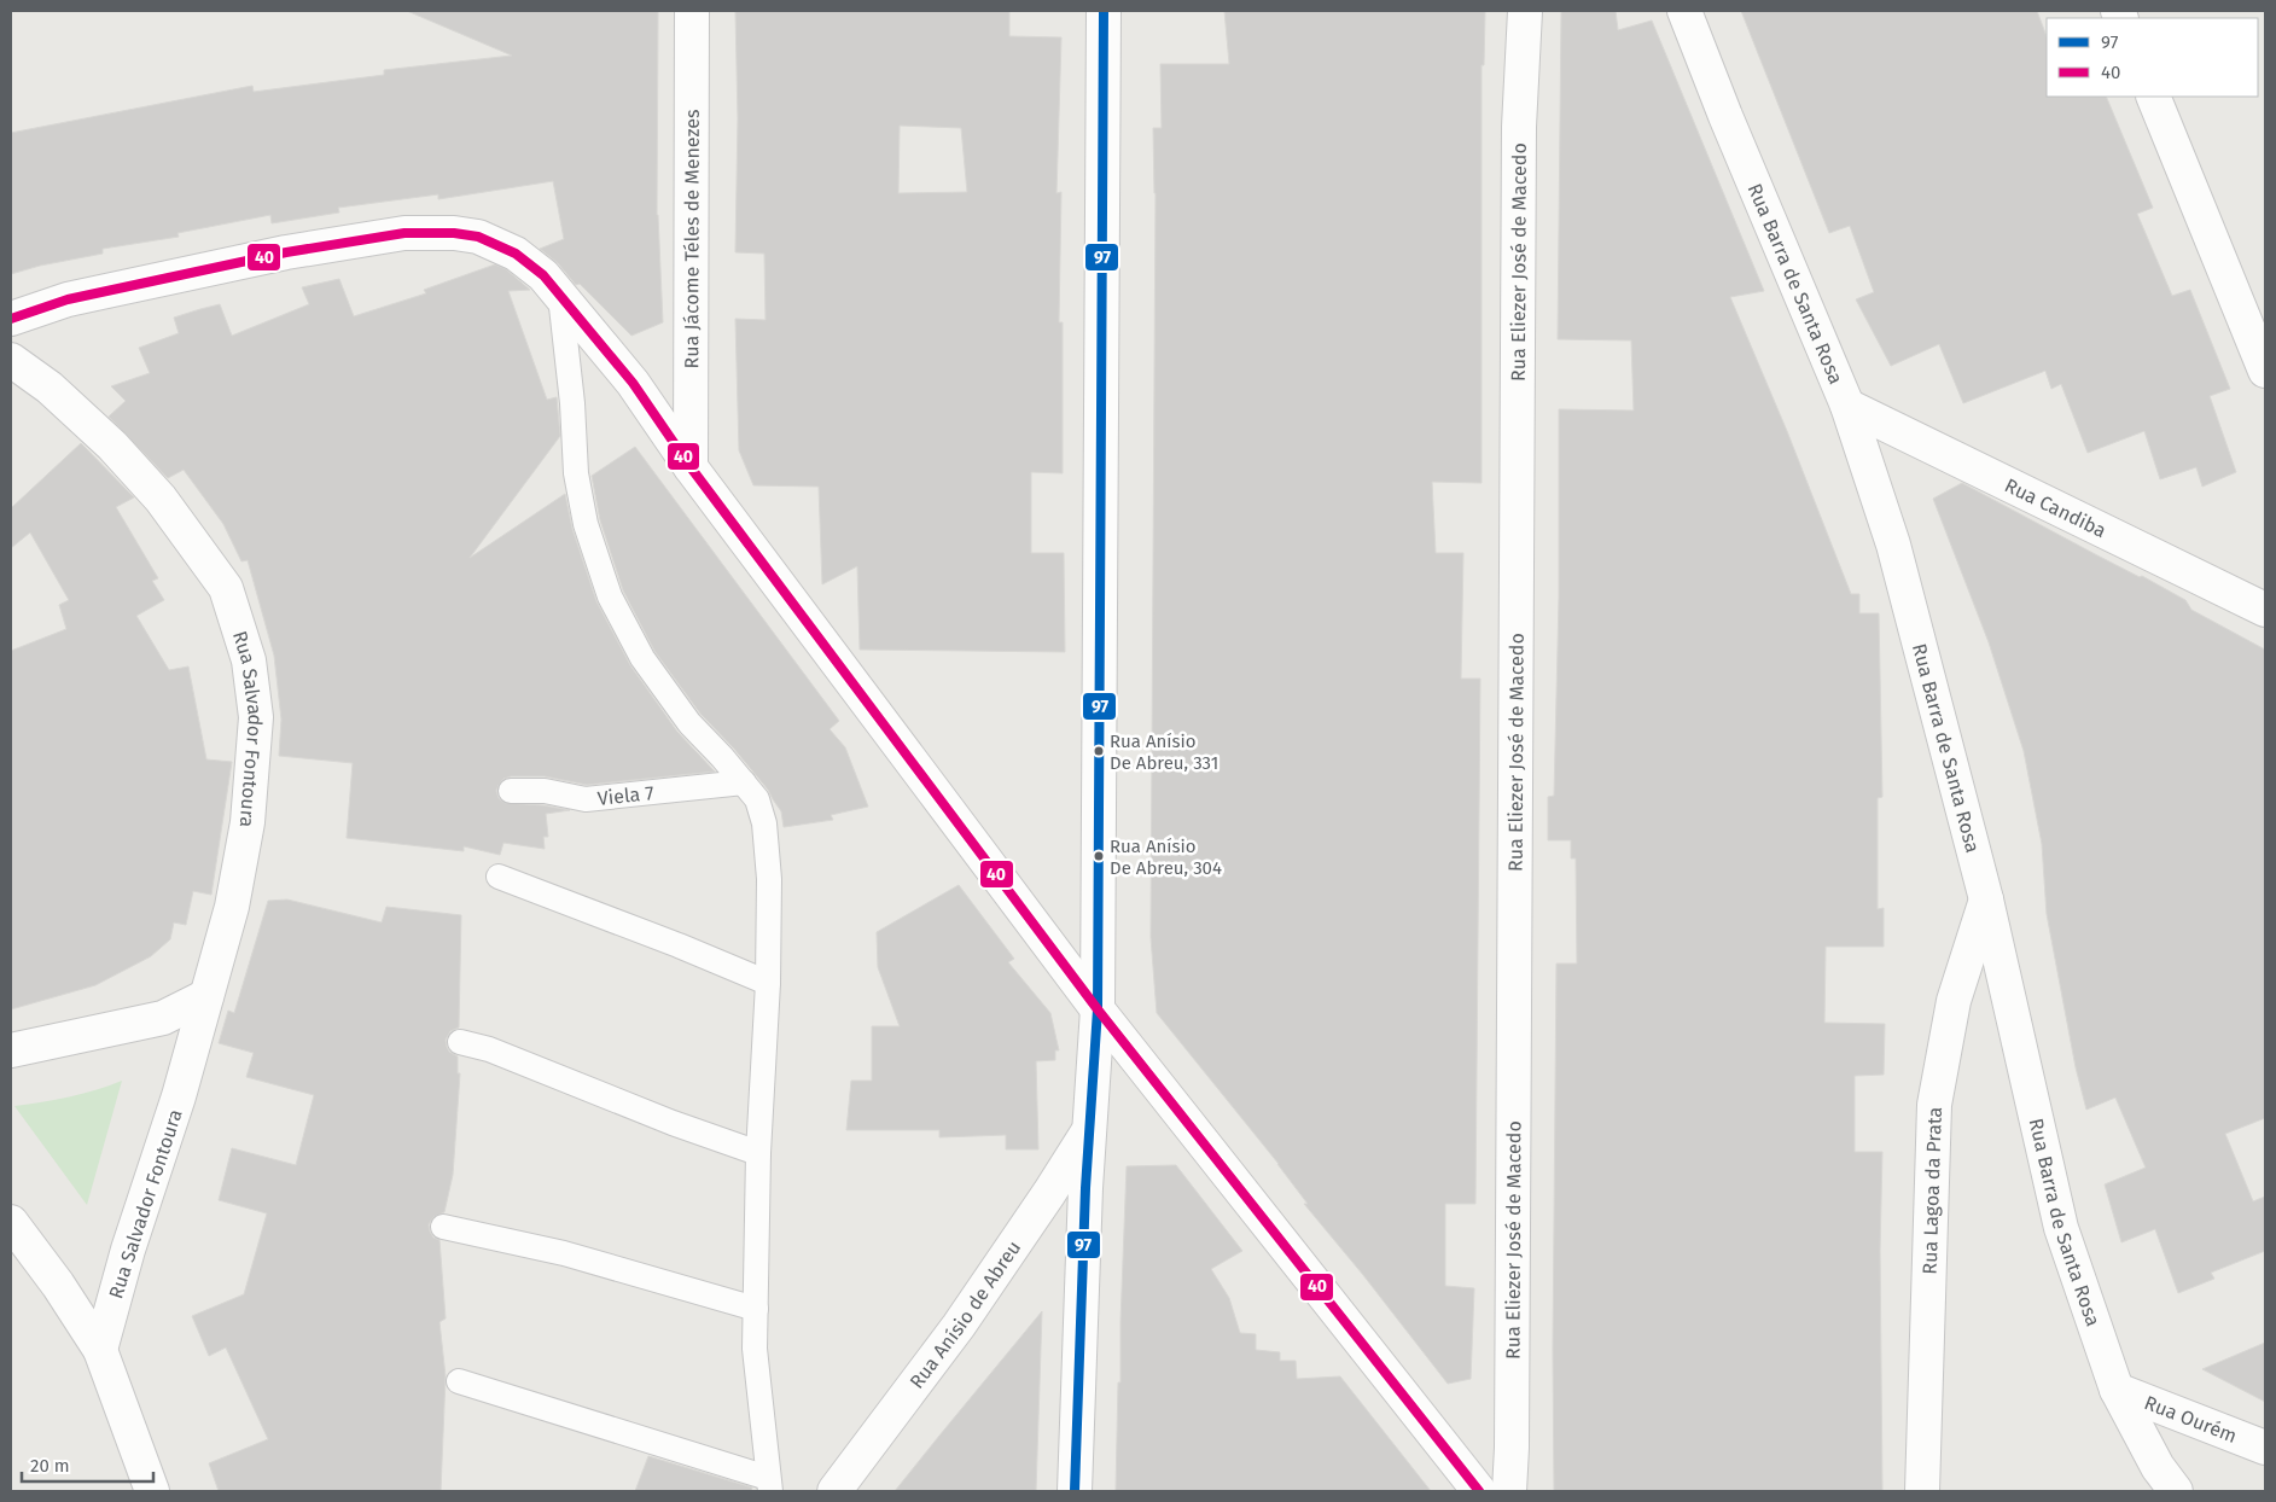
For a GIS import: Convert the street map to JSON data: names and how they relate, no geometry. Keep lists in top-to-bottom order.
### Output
{
  "streets": {
    "street": [
      "Rua Jácome Téles de Menezes",
      "Rua Eliezer José de Macedo",
      "Rua Barra de Santa Rosa",
      "Rua Candiba",
      "Rua Salvador Fontoura",
      "Rua Lagoa da Prata",
      "Rua Anísio de Abreu",
      "Rua Ourém"
    ],
    "lane": ["Viela 7"]
  },
  "crossings": [
    ["Rua Barra de Santa Rosa", "Rua Candiba"],
    ["Rua Barra de Santa Rosa", "Rua Lagoa da Prata"],
    ["Rua Barra de Santa Rosa", "Rua Ourém"]
  ],
  "places": ["Rua Anísio De Abreu, 331", "Rua Anísio De Abreu, 304"],
  "lines": ["transit line 97", "transit line 40"],
  "legend": ["97", "40"],
  "scale_bar": "20 m"
}
